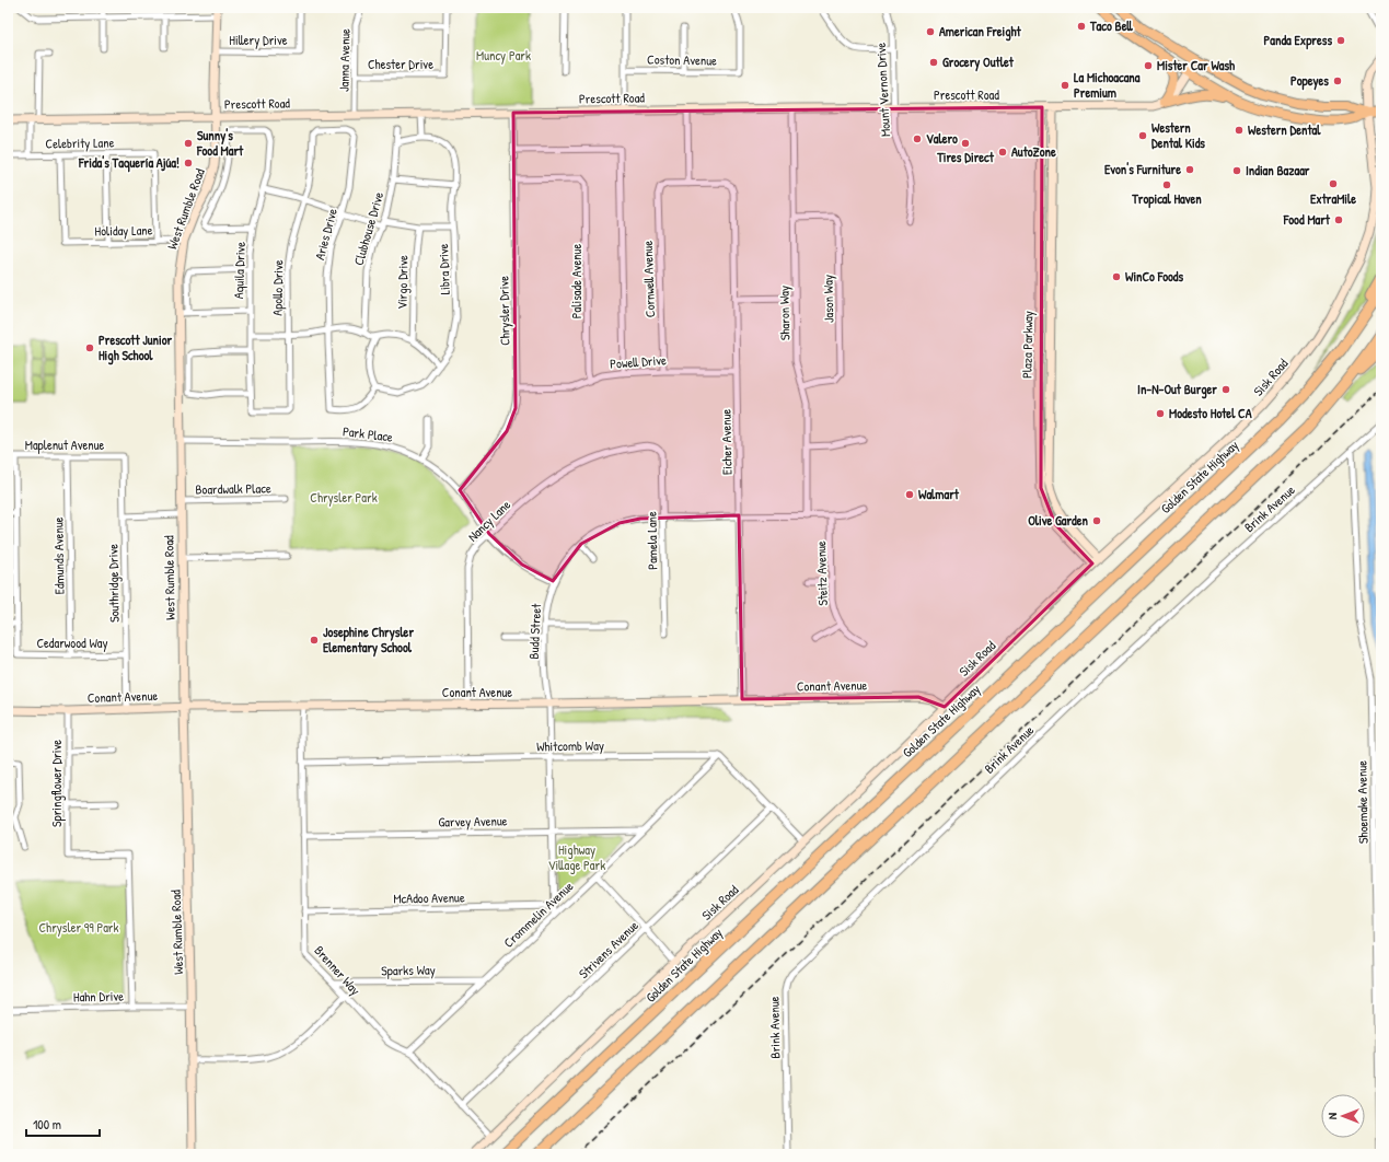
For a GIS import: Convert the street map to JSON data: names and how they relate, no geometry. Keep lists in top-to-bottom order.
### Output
{
  "streets": {
    "highway": ["Golden State Highway"],
    "street": [
      "Hillery Drive",
      "Janna Avenue",
      "Coston Avenue",
      "Chester Drive",
      "Mount Vernon Drive",
      "Prescott Road",
      "Celebrity Lane",
      "West Rumble Road",
      "Clubhouse Drive",
      "Holiday Lane",
      "Aries Drive",
      "Libra Drive",
      "Aquila Drive",
      "Cornwell Avenue",
      "Palisade Avenue",
      "Virgo Drive",
      "Apollo Drive",
      "Jason Way",
      "Chrysler Drive",
      "Sharon Way",
      "Plaza Parkway",
      "Powell Drive",
      "Sisk Road",
      "Park Place",
      "Eicher Avenue",
      "Maplenut Avenue",
      "Boardwalk Place",
      "Brink Avenue",
      "Nancy Lane",
      "Pamela Lane",
      "Edmunds Avenue",
      "Steitz Avenue",
      "Southridge Drive",
      "Budd Street",
      "Cedarwood Way",
      "Conant Avenue",
      "Whitcomb Way",
      "Springflower Drive",
      "Shoemake Avenue",
      "Garvey Avenue",
      "McAdoo Avenue",
      "Crommelin Avenue",
      "Strivens Avenue",
      "Brenner Way",
      "Sparks Way",
      "Hahn Drive"
    ]
  },
  "crossings": [
    ["Hillery Drive", "West Rumble Road"],
    ["Janna Avenue", "Chester Drive"],
    ["Janna Avenue", "Prescott Road"],
    ["Mount Vernon Drive", "Prescott Road"],
    ["Prescott Road", "West Rumble Road"],
    ["Prescott Road", "Chrysler Drive"],
    ["Prescott Road", "Sharon Way"],
    ["Prescott Road", "Plaza Parkway"],
    ["Celebrity Lane", "Holiday Lane"],
    ["West Rumble Road", "Holiday Lane"],
    ["West Rumble Road", "Park Place"],
    ["West Rumble Road", "Boardwalk Place"],
    ["West Rumble Road", "Conant Avenue"],
    ["West Rumble Road", "Hahn Drive"],
    ["Clubhouse Drive", "Libra Drive"],
    ["Aries Drive", "Libra Drive"],
    ["Aries Drive", "Virgo Drive"],
    ["Aries Drive", "Apollo Drive"],
    ["Libra Drive", "Virgo Drive"],
    ["Aquila Drive", "Apollo Drive"],
    ["Cornwell Avenue", "Powell Drive"],
    ["Cornwell Avenue", "Eicher Avenue"],
    ["Palisade Avenue", "Chrysler Drive"],
    ["Palisade Avenue", "Powell Drive"],
    ["Jason Way", "Sharon Way"],
    ["Chrysler Drive", "Powell Drive"],
    ["Chrysler Drive", "Park Place"],
    ["Sharon Way", "Budd Street"],
    ["Plaza Parkway", "Sisk Road"],
    ["Powell Drive", "Eicher Avenue"],
    ["Sisk Road", "Conant Avenue"],
    ["Sisk Road", "Brenner Way"],
    ["Park Place", "Nancy Lane"],
    ["Park Place", "Budd Street"],
    ["Eicher Avenue", "Budd Street"],
    ["Eicher Avenue", "Conant Avenue"],
    ["Maplenut Avenue", "Edmunds Avenue"],
    ["Maplenut Avenue", "Southridge Drive"],
    ["Brink Avenue", "Shoemake Avenue"],
    ["Nancy Lane", "Pamela Lane"],
    ["Nancy Lane", "Conant Avenue"],
    ["Pamela Lane", "Budd Street"],
    ["Edmunds Avenue", "Cedarwood Way"],
    ["Steitz Avenue", "Budd Street"],
    ["Southridge Drive", "Cedarwood Way"],
    ["Southridge Drive", "Conant Avenue"],
    ["Budd Street", "Conant Avenue"],
    ["Budd Street", "Whitcomb Way"],
    ["Budd Street", "Garvey Avenue"],
    ["Budd Street", "McAdoo Avenue"],
    ["Budd Street", "Crommelin Avenue"],
    ["Conant Avenue", "Springflower Drive"],
    ["Conant Avenue", "Brenner Way"],
    ["Whitcomb Way", "Crommelin Avenue"],
    ["Whitcomb Way", "Brenner Way"],
    ["Springflower Drive", "Hahn Drive"],
    ["Garvey Avenue", "Crommelin Avenue"],
    ["Garvey Avenue", "Brenner Way"],
    ["McAdoo Avenue", "Brenner Way"],
    ["Crommelin Avenue", "Brenner Way"],
    ["Crommelin Avenue", "Sparks Way"],
    ["Strivens Avenue", "Brenner Way"],
    ["Brenner Way", "Sparks Way"]
  ],
  "parks": [
    "Muncy Park",
    "Chrysler Park",
    "Highway Village Park",
    "Chrysler 99 Park"
  ],
  "places": [
    "Taco Bell",
    "American Freight",
    "Panda Express",
    "Grocery Outlet",
    "Mister Car Wash",
    "Popeyes",
    "La Michoacana Premium",
    "Western Dental",
    "Western Dental Kids",
    "Valero",
    "Sunny's Food Mart",
    "Tires Direct",
    "AutoZone",
    "Frida's Taquería Ajúa!",
    "Evon's Furniture",
    "Indian Bazaar",
    "ExtraMile",
    "Tropical Haven",
    "Food Mart",
    "WinCo Foods",
    "Prescott Junior High School",
    "In-N-Out Burger",
    "Modesto Hotel CA",
    "Walmart",
    "Olive Garden",
    "Josephine Chrysler Elementary School"
  ],
  "scale_bar": "100 m",
  "north": "left"
}
